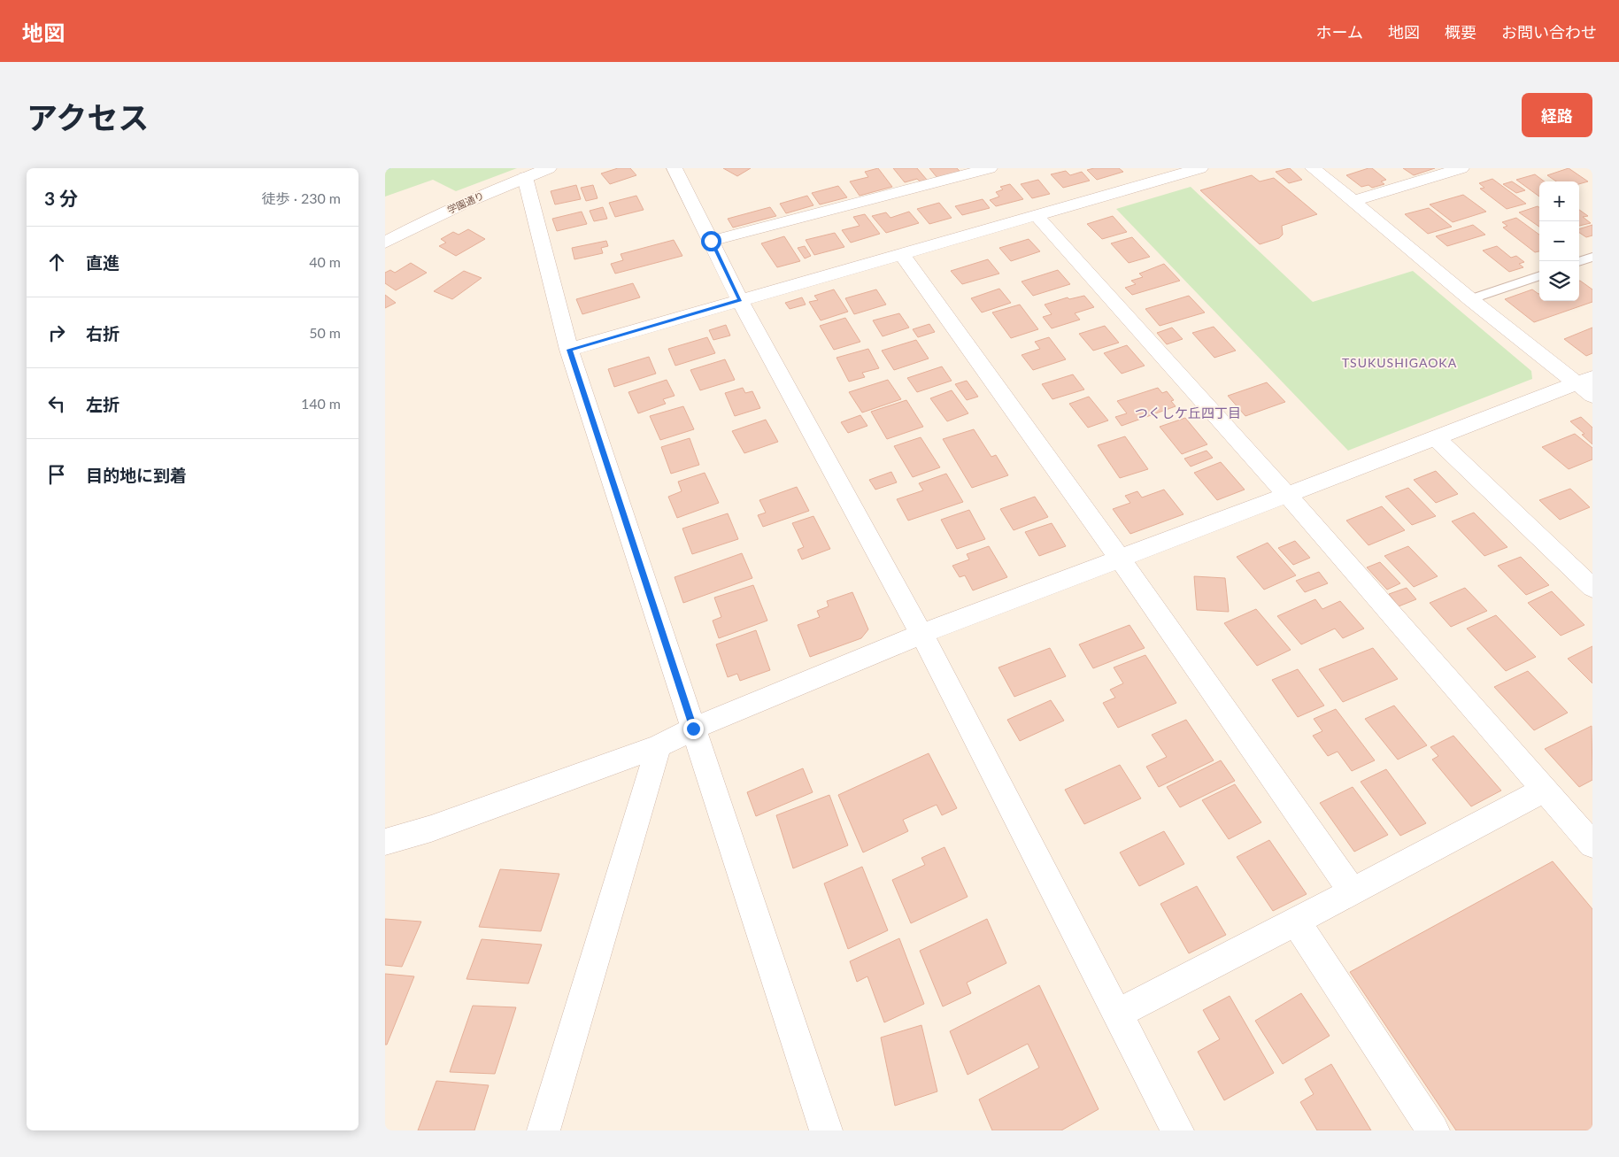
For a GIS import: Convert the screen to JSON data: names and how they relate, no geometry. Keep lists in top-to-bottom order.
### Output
{
  "streets": {
    "street": ["学園通り"]
  },
  "districts": ["TSUKUSHIGAOKA", "つくしケ丘四丁目"],
  "page": {
    "header": "地図",
    "nav": [
      "ホーム",
      "地図",
      "概要",
      "お問い合わせ"
    ],
    "title": "アクセス",
    "buttons": "経路",
    "heading": ["3 分", "徒歩 · 230 m"],
    "map_buttons": ["+", "−"],
    "list": [
      ["直進", "40 m"],
      ["右折", "50 m"],
      ["左折", "140 m"],
      "目的地に到着"
    ]
  }
}
